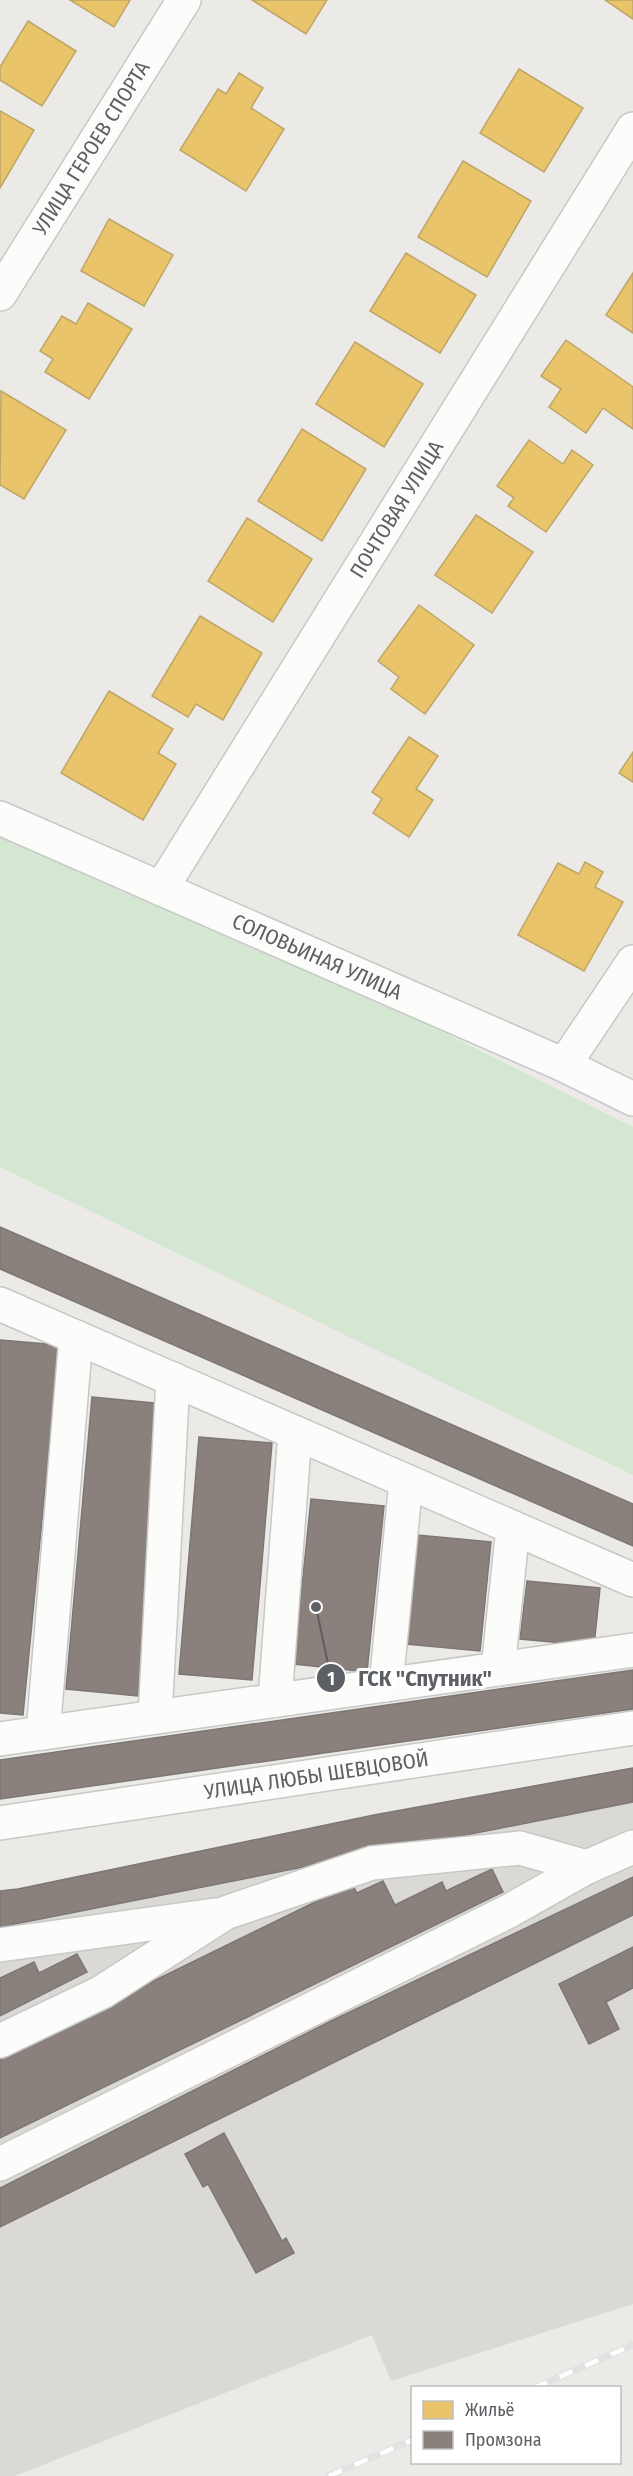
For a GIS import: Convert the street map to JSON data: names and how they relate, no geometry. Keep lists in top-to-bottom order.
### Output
{
  "streets": {
    "street": [
      "УЛИЦА ГЕРОЕВ СПОРТА",
      "ПОЧТОВАЯ УЛИЦА",
      "СОЛОВЬИНАЯ УЛИЦА",
      "УЛИЦА ЛЮБЫ ШЕВЦОВОЙ"
    ]
  },
  "crossings": [
    ["ПОЧТОВАЯ УЛИЦА", "СОЛОВЬИНАЯ УЛИЦА"]
  ],
  "places": ["ГСК \"Спутник\""],
  "legend": ["Жильё", "Промзона"]
}
